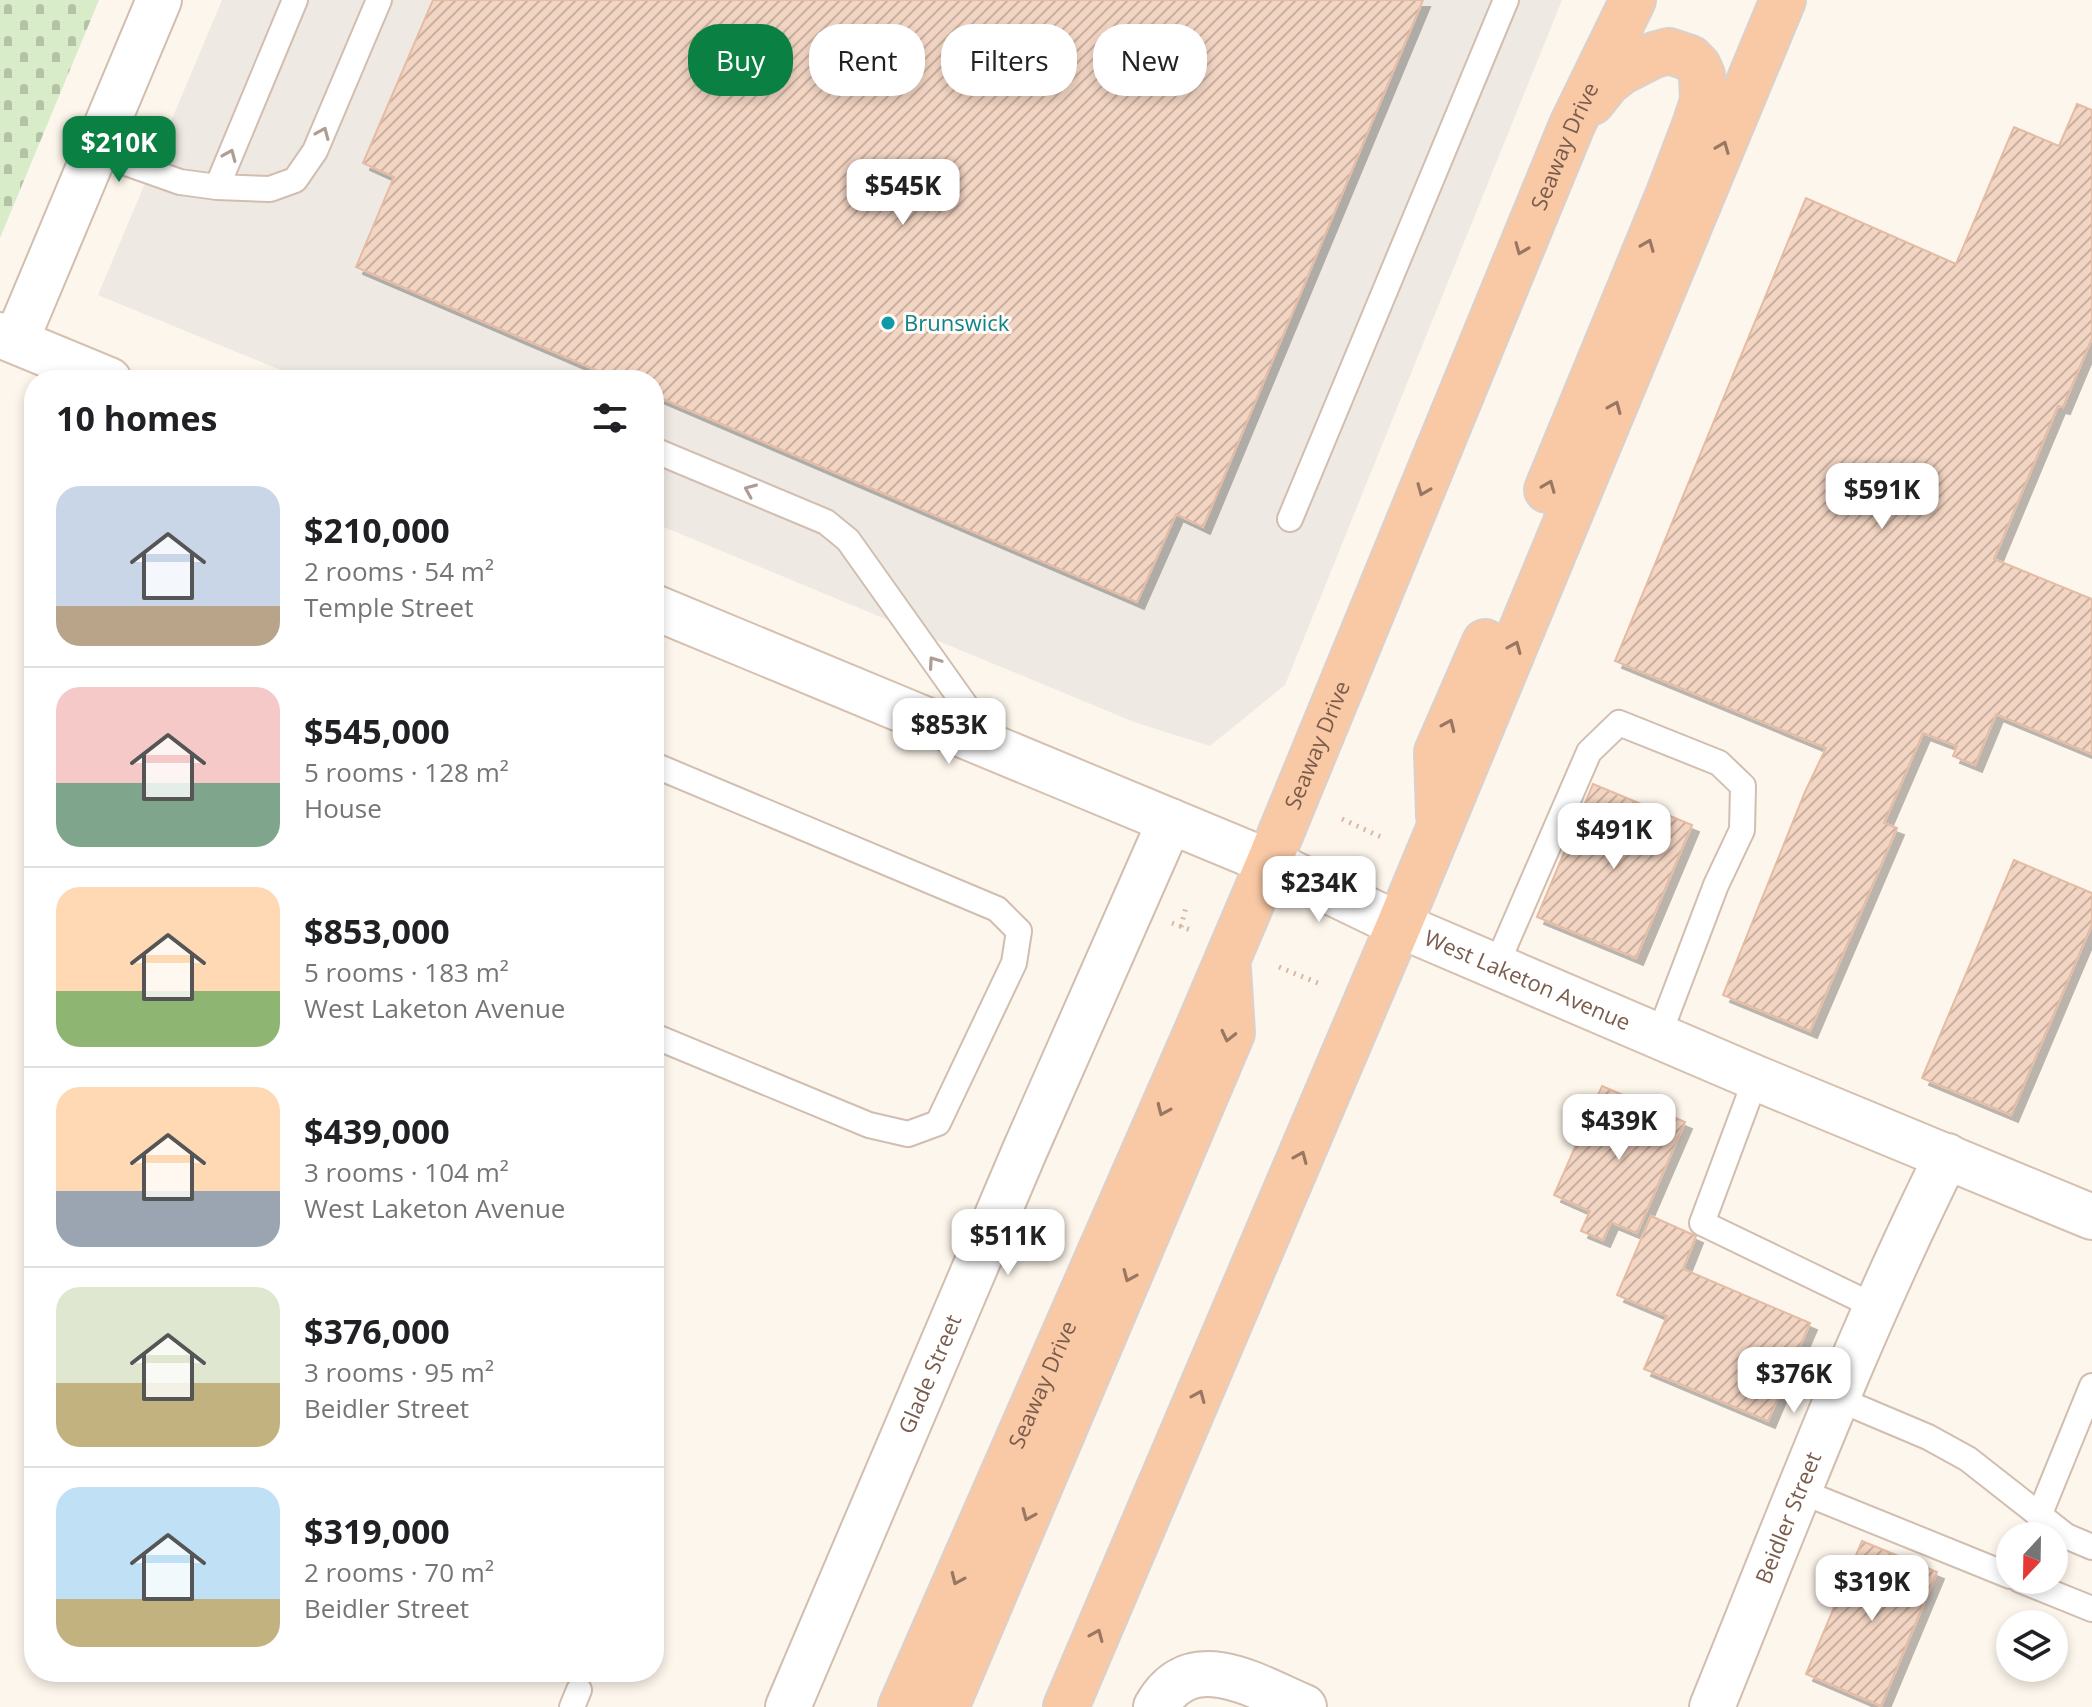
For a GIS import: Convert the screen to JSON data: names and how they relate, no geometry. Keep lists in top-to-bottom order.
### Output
{
  "streets": {
    "highway": ["Seaway Drive"],
    "street": ["West Laketon Avenue", "Glade Street", "Beidler Street"]
  },
  "crossings": [
    ["Seaway Drive", "West Laketon Avenue"],
    ["West Laketon Avenue", "Glade Street"],
    ["West Laketon Avenue", "Beidler Street"]
  ],
  "places": ["Brunswick"],
  "north": "bottom",
  "page": {
    "chip": [
      "Buy",
      "Rent",
      "Filters",
      "New"
    ],
    "price": [
      "$210K",
      "$545K",
      "$591K",
      "$853K",
      "$491K",
      "$234K",
      "$439K",
      "$511K",
      "$376K",
      "$319K"
    ],
    "heading": "10 homes",
    "list": [
      {
        "name": "$210,000",
        "note": "2 rooms · 54 m² · Temple Street"
      },
      {
        "name": "$545,000",
        "note": "5 rooms · 128 m² · House"
      },
      {
        "name": "$853,000",
        "note": "5 rooms · 183 m² · West Laketon Avenue"
      },
      {
        "name": "$439,000",
        "note": "3 rooms · 104 m² · West Laketon Avenue"
      },
      {
        "name": "$376,000",
        "note": "3 rooms · 95 m² · Beidler Street"
      },
      {
        "name": "$319,000",
        "note": "2 rooms · 70 m² · Beidler Street"
      }
    ]
  }
}
